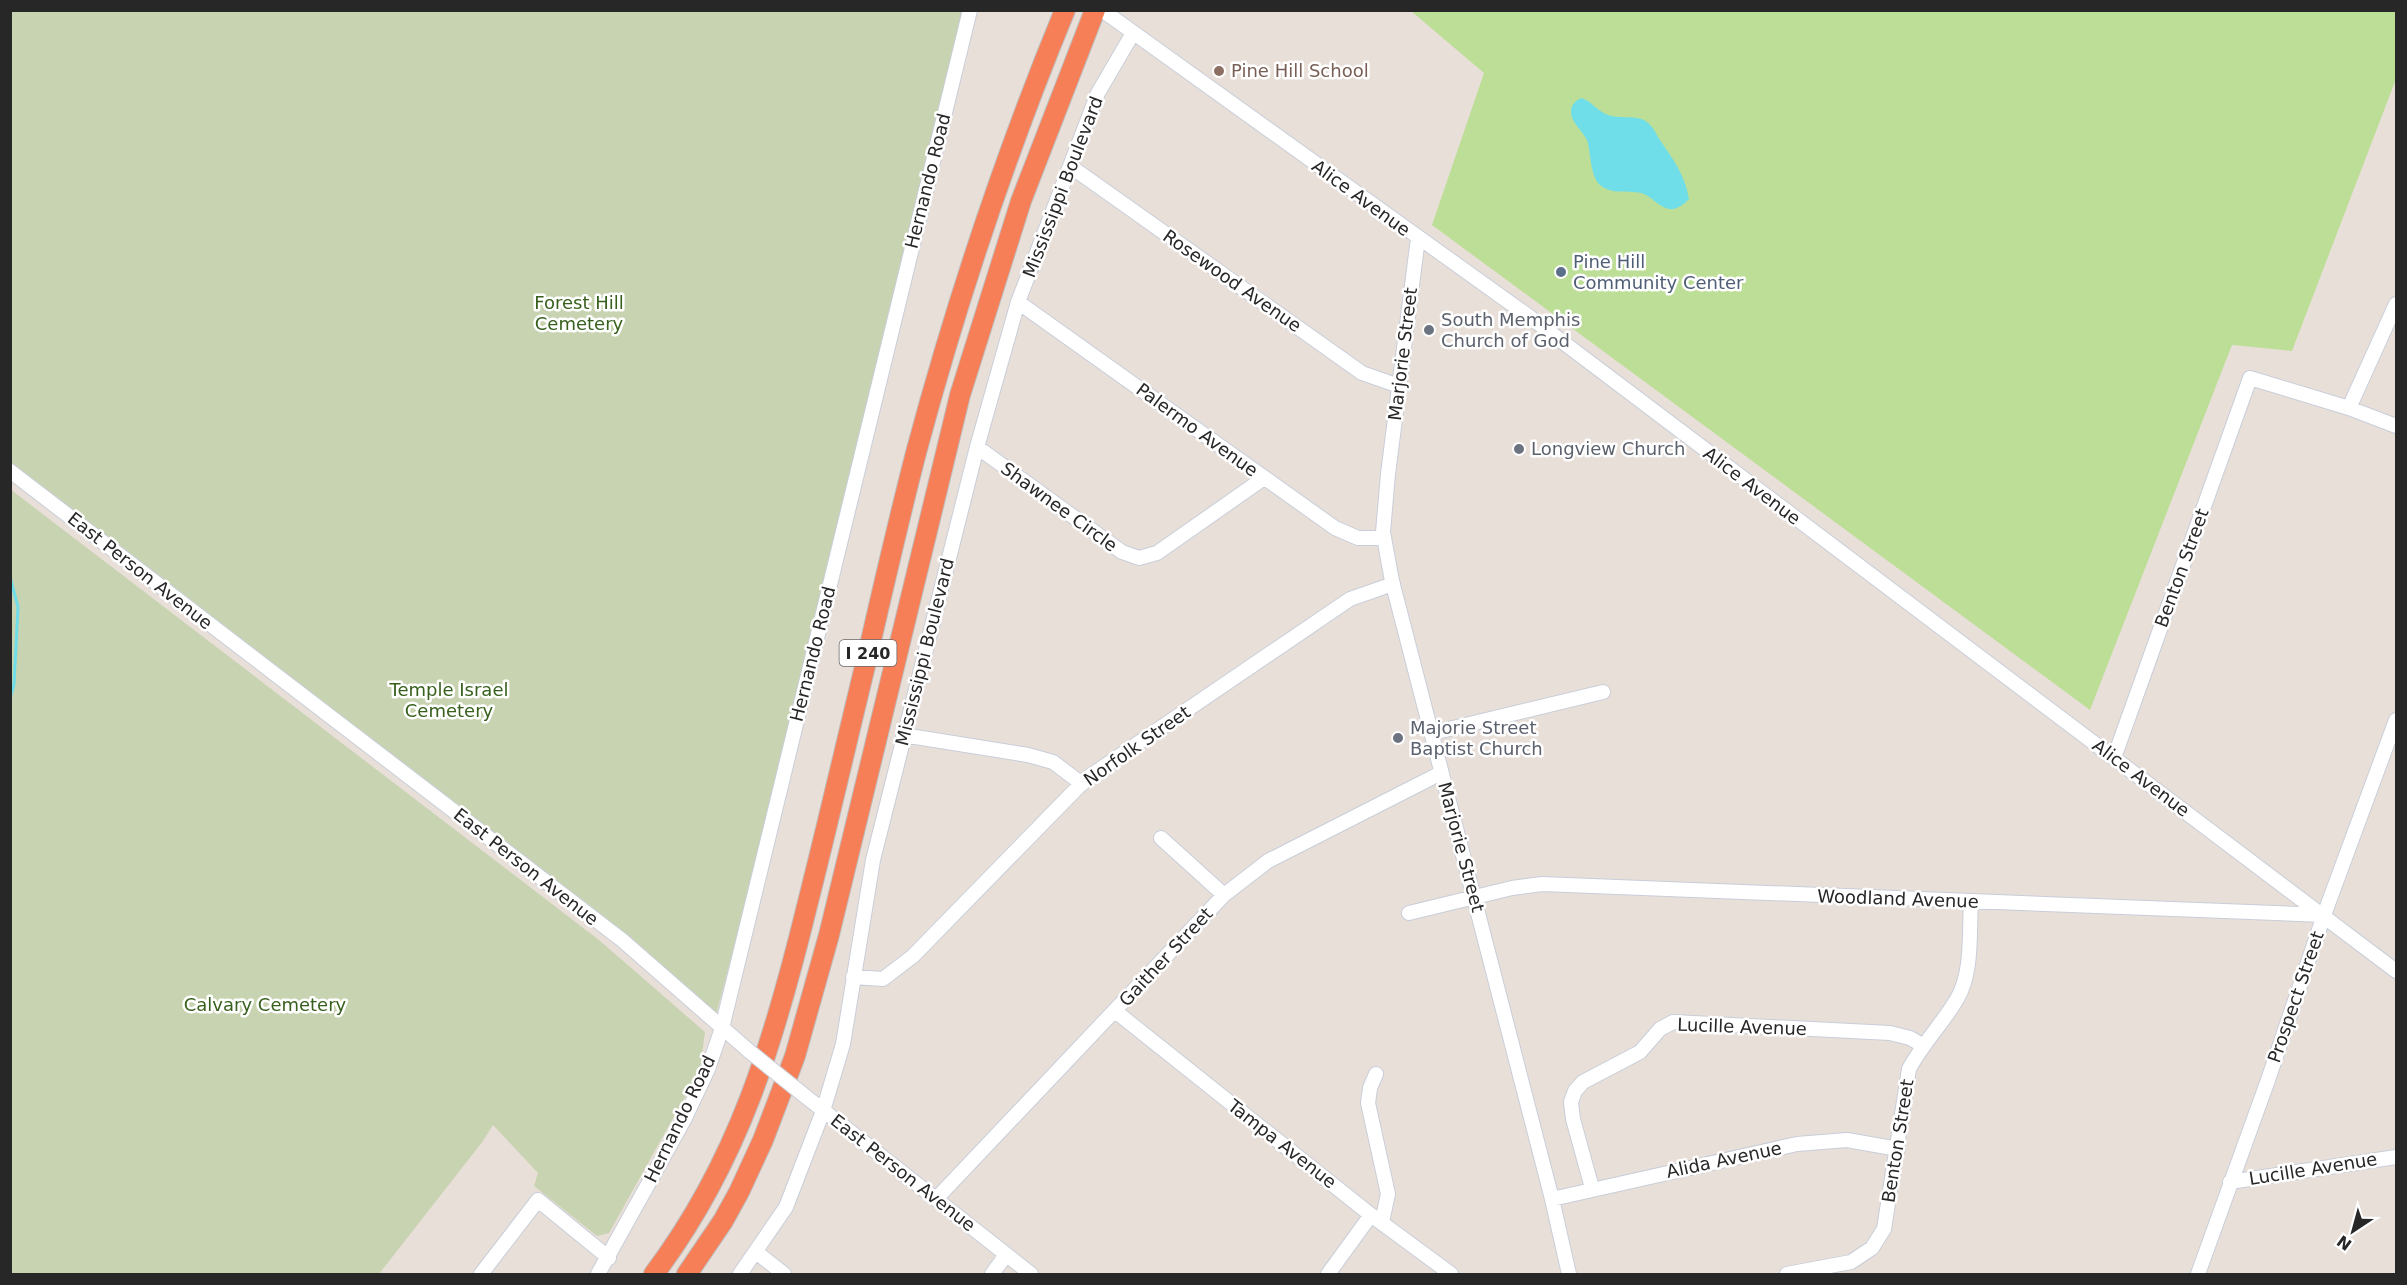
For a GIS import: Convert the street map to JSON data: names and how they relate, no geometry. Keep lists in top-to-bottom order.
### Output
{
  "streets": {
    "highway": ["I 240"],
    "street": [
      "Hernando Road",
      "Mississippi Boulevard",
      "Alice Avenue",
      "Rosewood Avenue",
      "Marjorie Street",
      "Palermo Avenue",
      "Shawnee Circle",
      "Benton Street",
      "East Person Avenue",
      "Norfolk Street",
      "Woodland Avenue",
      "Gaither Street",
      "Prospect Street",
      "Lucille Avenue",
      "Tampa Avenue",
      "Alida Avenue"
    ]
  },
  "crossings": [
    ["Hernando Road", "East Person Avenue"],
    ["Mississippi Boulevard", "Alice Avenue"],
    ["Mississippi Boulevard", "Rosewood Avenue"],
    ["Mississippi Boulevard", "Palermo Avenue"],
    ["Mississippi Boulevard", "Shawnee Circle"],
    ["Mississippi Boulevard", "East Person Avenue"],
    ["Mississippi Boulevard", "Norfolk Street"],
    ["Alice Avenue", "Marjorie Street"],
    ["Alice Avenue", "Benton Street"],
    ["Alice Avenue", "Woodland Avenue"],
    ["Alice Avenue", "Prospect Street"],
    ["Rosewood Avenue", "Marjorie Street"],
    ["Marjorie Street", "Palermo Avenue"],
    ["Marjorie Street", "Norfolk Street"],
    ["Marjorie Street", "Woodland Avenue"],
    ["Marjorie Street", "Gaither Street"],
    ["Marjorie Street", "Alida Avenue"],
    ["Palermo Avenue", "Shawnee Circle"],
    ["Benton Street", "Woodland Avenue"],
    ["Benton Street", "Lucille Avenue"],
    ["Benton Street", "Alida Avenue"],
    ["East Person Avenue", "Gaither Street"],
    ["Woodland Avenue", "Prospect Street"],
    ["Gaither Street", "Tampa Avenue"],
    ["Prospect Street", "Lucille Avenue"],
    ["Lucille Avenue", "Alida Avenue"]
  ],
  "parks": ["Forest Hill Cemetery", "Temple Israel Cemetery", "Calvary Cemetery"],
  "places": [
    "Pine Hill School",
    "Pine Hill Community Center",
    "South Memphis Church of God",
    "Longview Church",
    "Majorie Street Baptist Church"
  ],
  "north": "bottom left"
}
